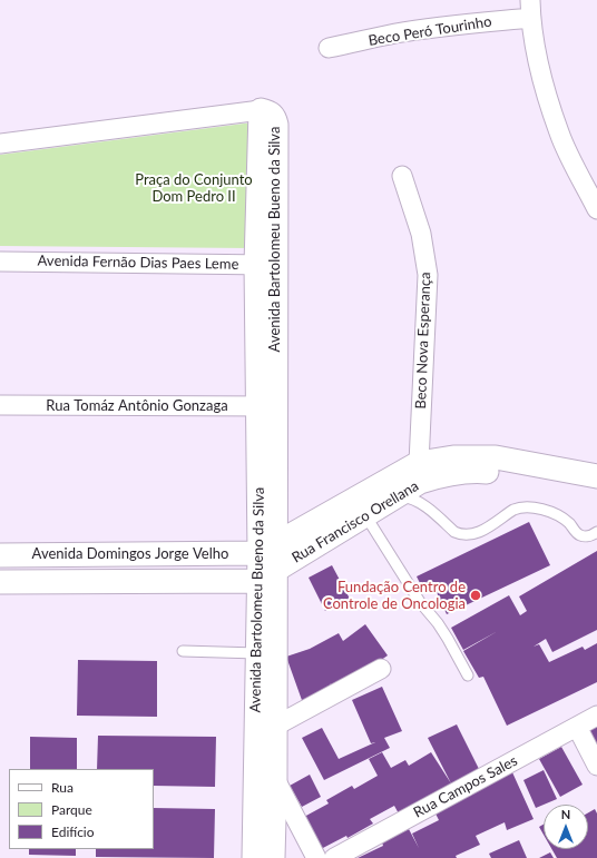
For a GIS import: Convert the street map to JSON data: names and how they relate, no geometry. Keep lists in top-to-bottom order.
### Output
{
  "streets": {
    "street": [
      "Beco Peró Tourinho",
      "Avenida Bartolomeu Bueno da Silva",
      "Avenida Fernão Dias Paes Leme",
      "Beco Nova Esperança",
      "Rua Tomáz Antônio Gonzaga",
      "Rua Francisco Orellana",
      "Avenida Domingos Jorge Velho",
      "Rua Campos Sales"
    ]
  },
  "crossings": [
    ["Avenida Bartolomeu Bueno da Silva", "Avenida Fernão Dias Paes Leme"],
    ["Avenida Bartolomeu Bueno da Silva", "Rua Tomáz Antônio Gonzaga"],
    ["Avenida Bartolomeu Bueno da Silva", "Rua Francisco Orellana"],
    ["Avenida Bartolomeu Bueno da Silva", "Avenida Domingos Jorge Velho"],
    ["Beco Nova Esperança", "Rua Francisco Orellana"],
    ["Rua Francisco Orellana", "Avenida Domingos Jorge Velho"]
  ],
  "parks": ["Praça do Conjunto Dom Pedro II"],
  "places": ["Fundação Centro de Controle de Oncologia"],
  "legend": ["Rua", "Parque", "Edifício"],
  "north": "top"
}
